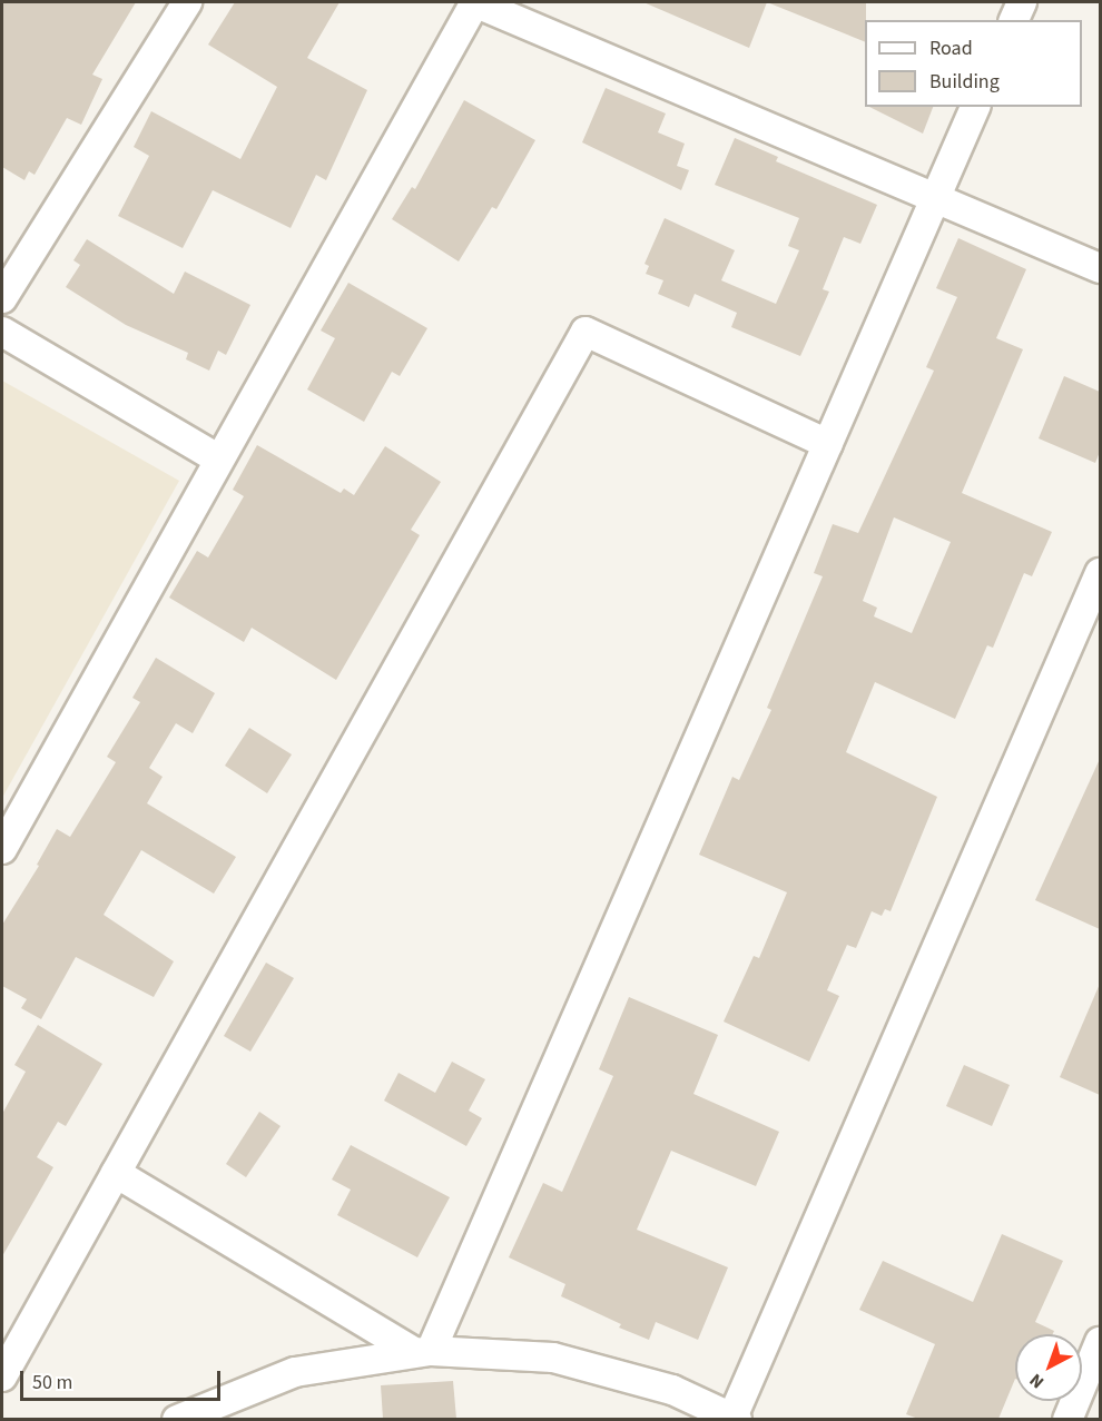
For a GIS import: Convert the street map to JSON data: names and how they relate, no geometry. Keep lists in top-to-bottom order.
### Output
{
  "legend": ["Road", "Building"],
  "scale_bar": "50 m",
  "north": "bottom left"
}
